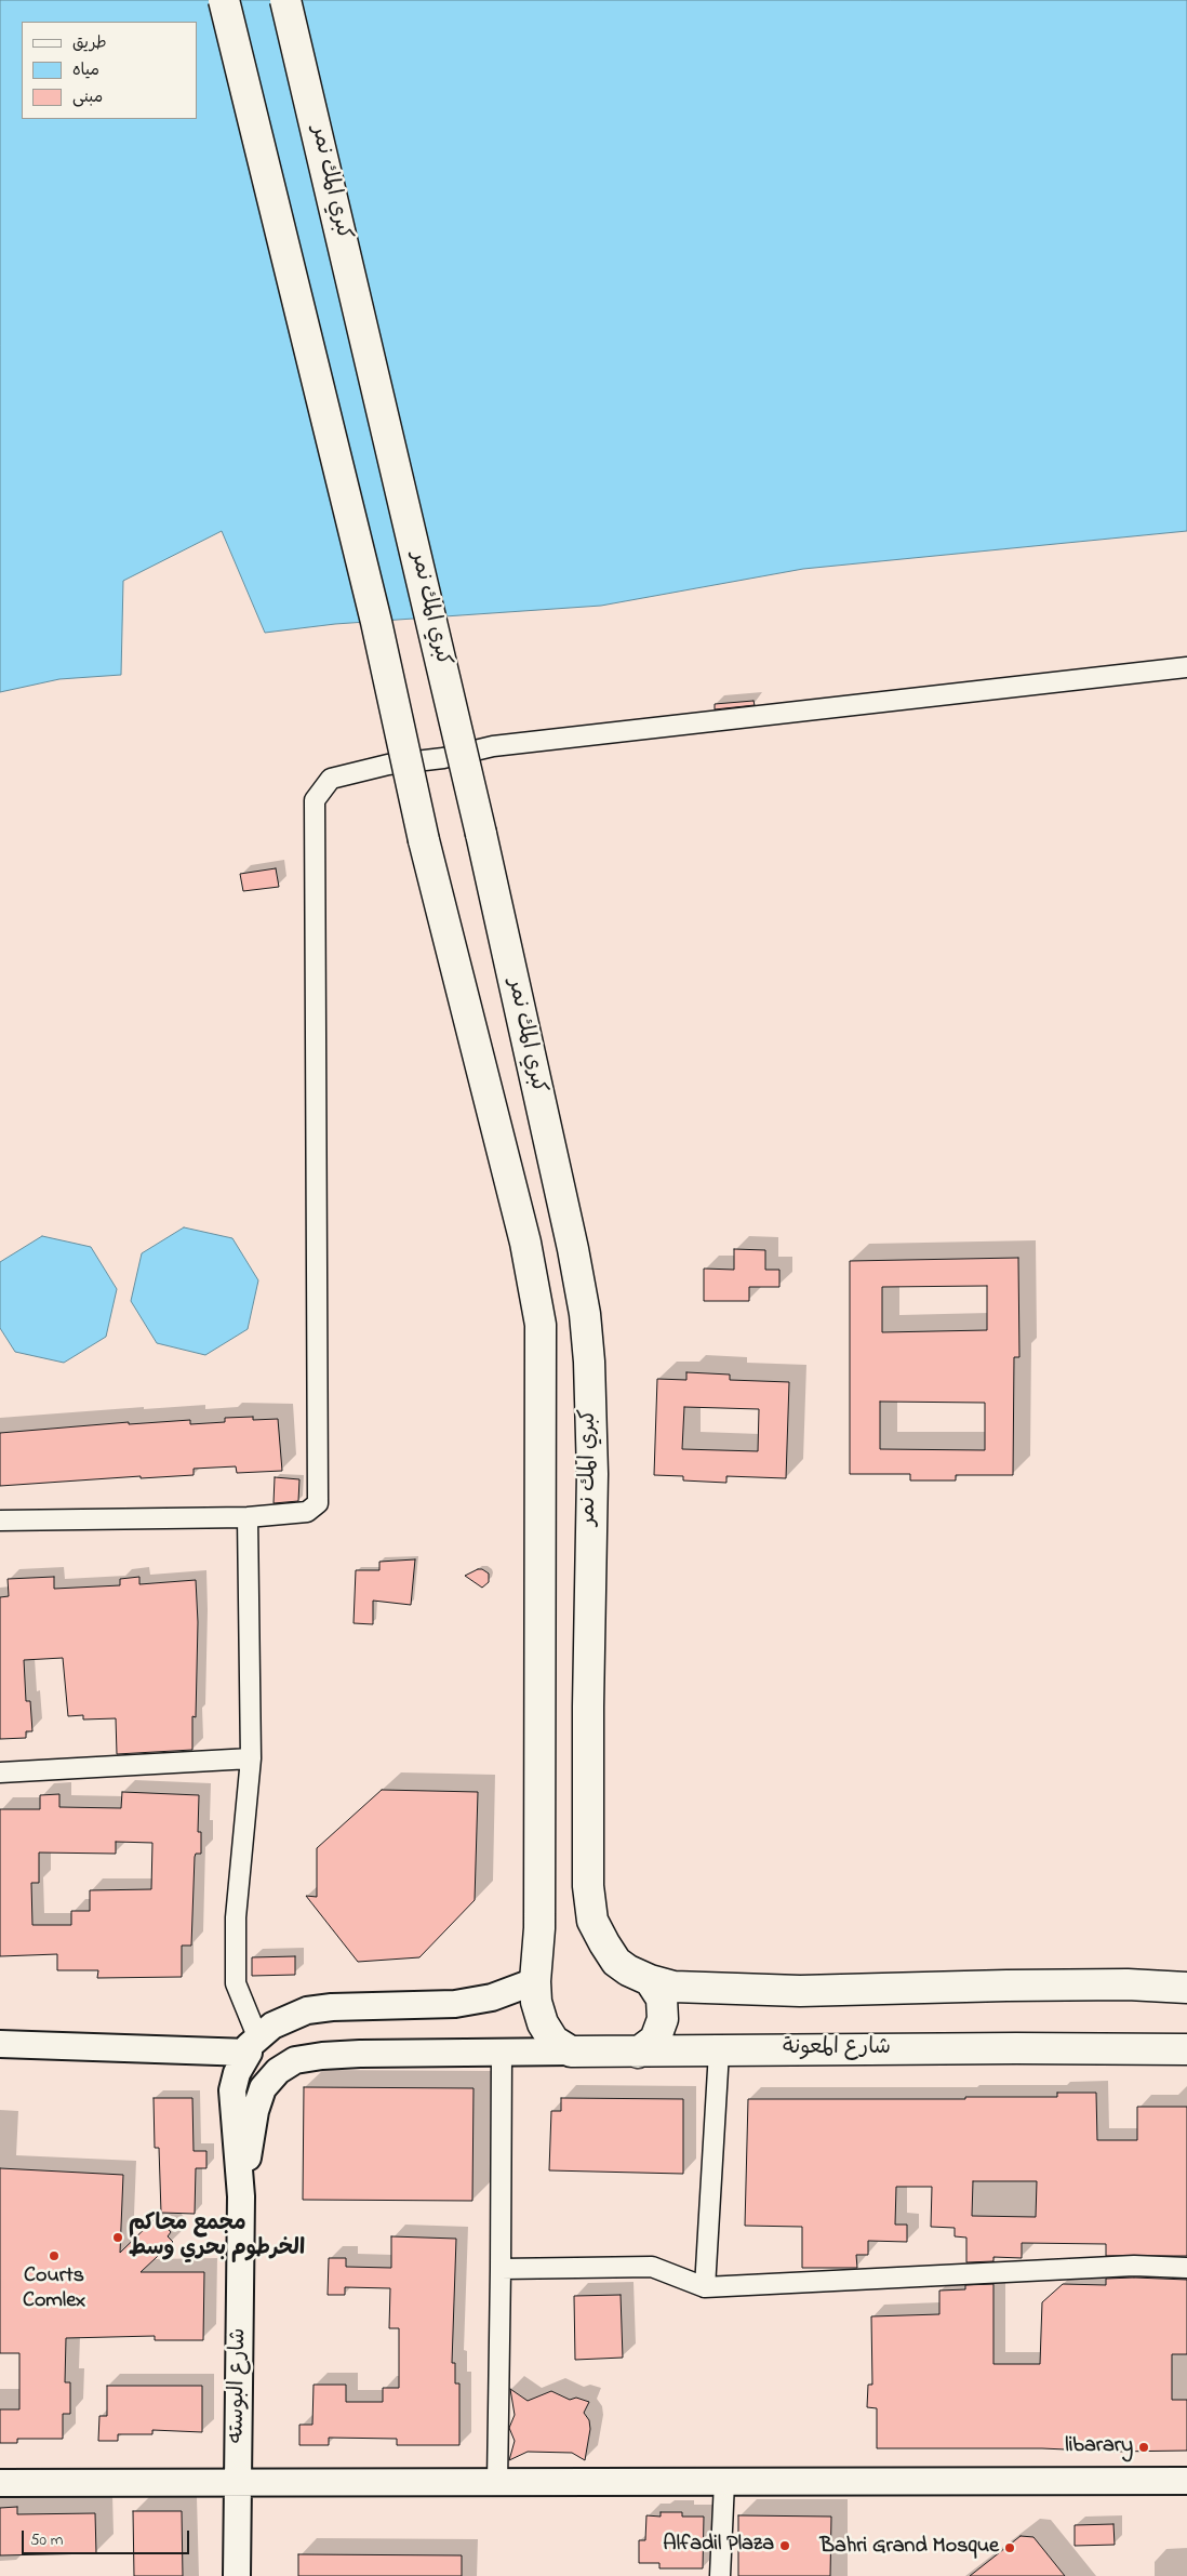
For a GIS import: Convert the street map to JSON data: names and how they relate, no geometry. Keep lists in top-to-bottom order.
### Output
{
  "streets": {
    "highway": ["كبري المك نمر", "شارع المعونة"],
    "street": ["شارع البوسته"]
  },
  "places": [
    "مجمع محاكم الخرطوم بحري وسط",
    "Courts Comlex",
    "libarary",
    "Alfadil Plaza",
    "Bahri Grand Mosque"
  ],
  "legend": ["طريق", "مياه", "مبنى"],
  "scale_bar": "50 m"
}
